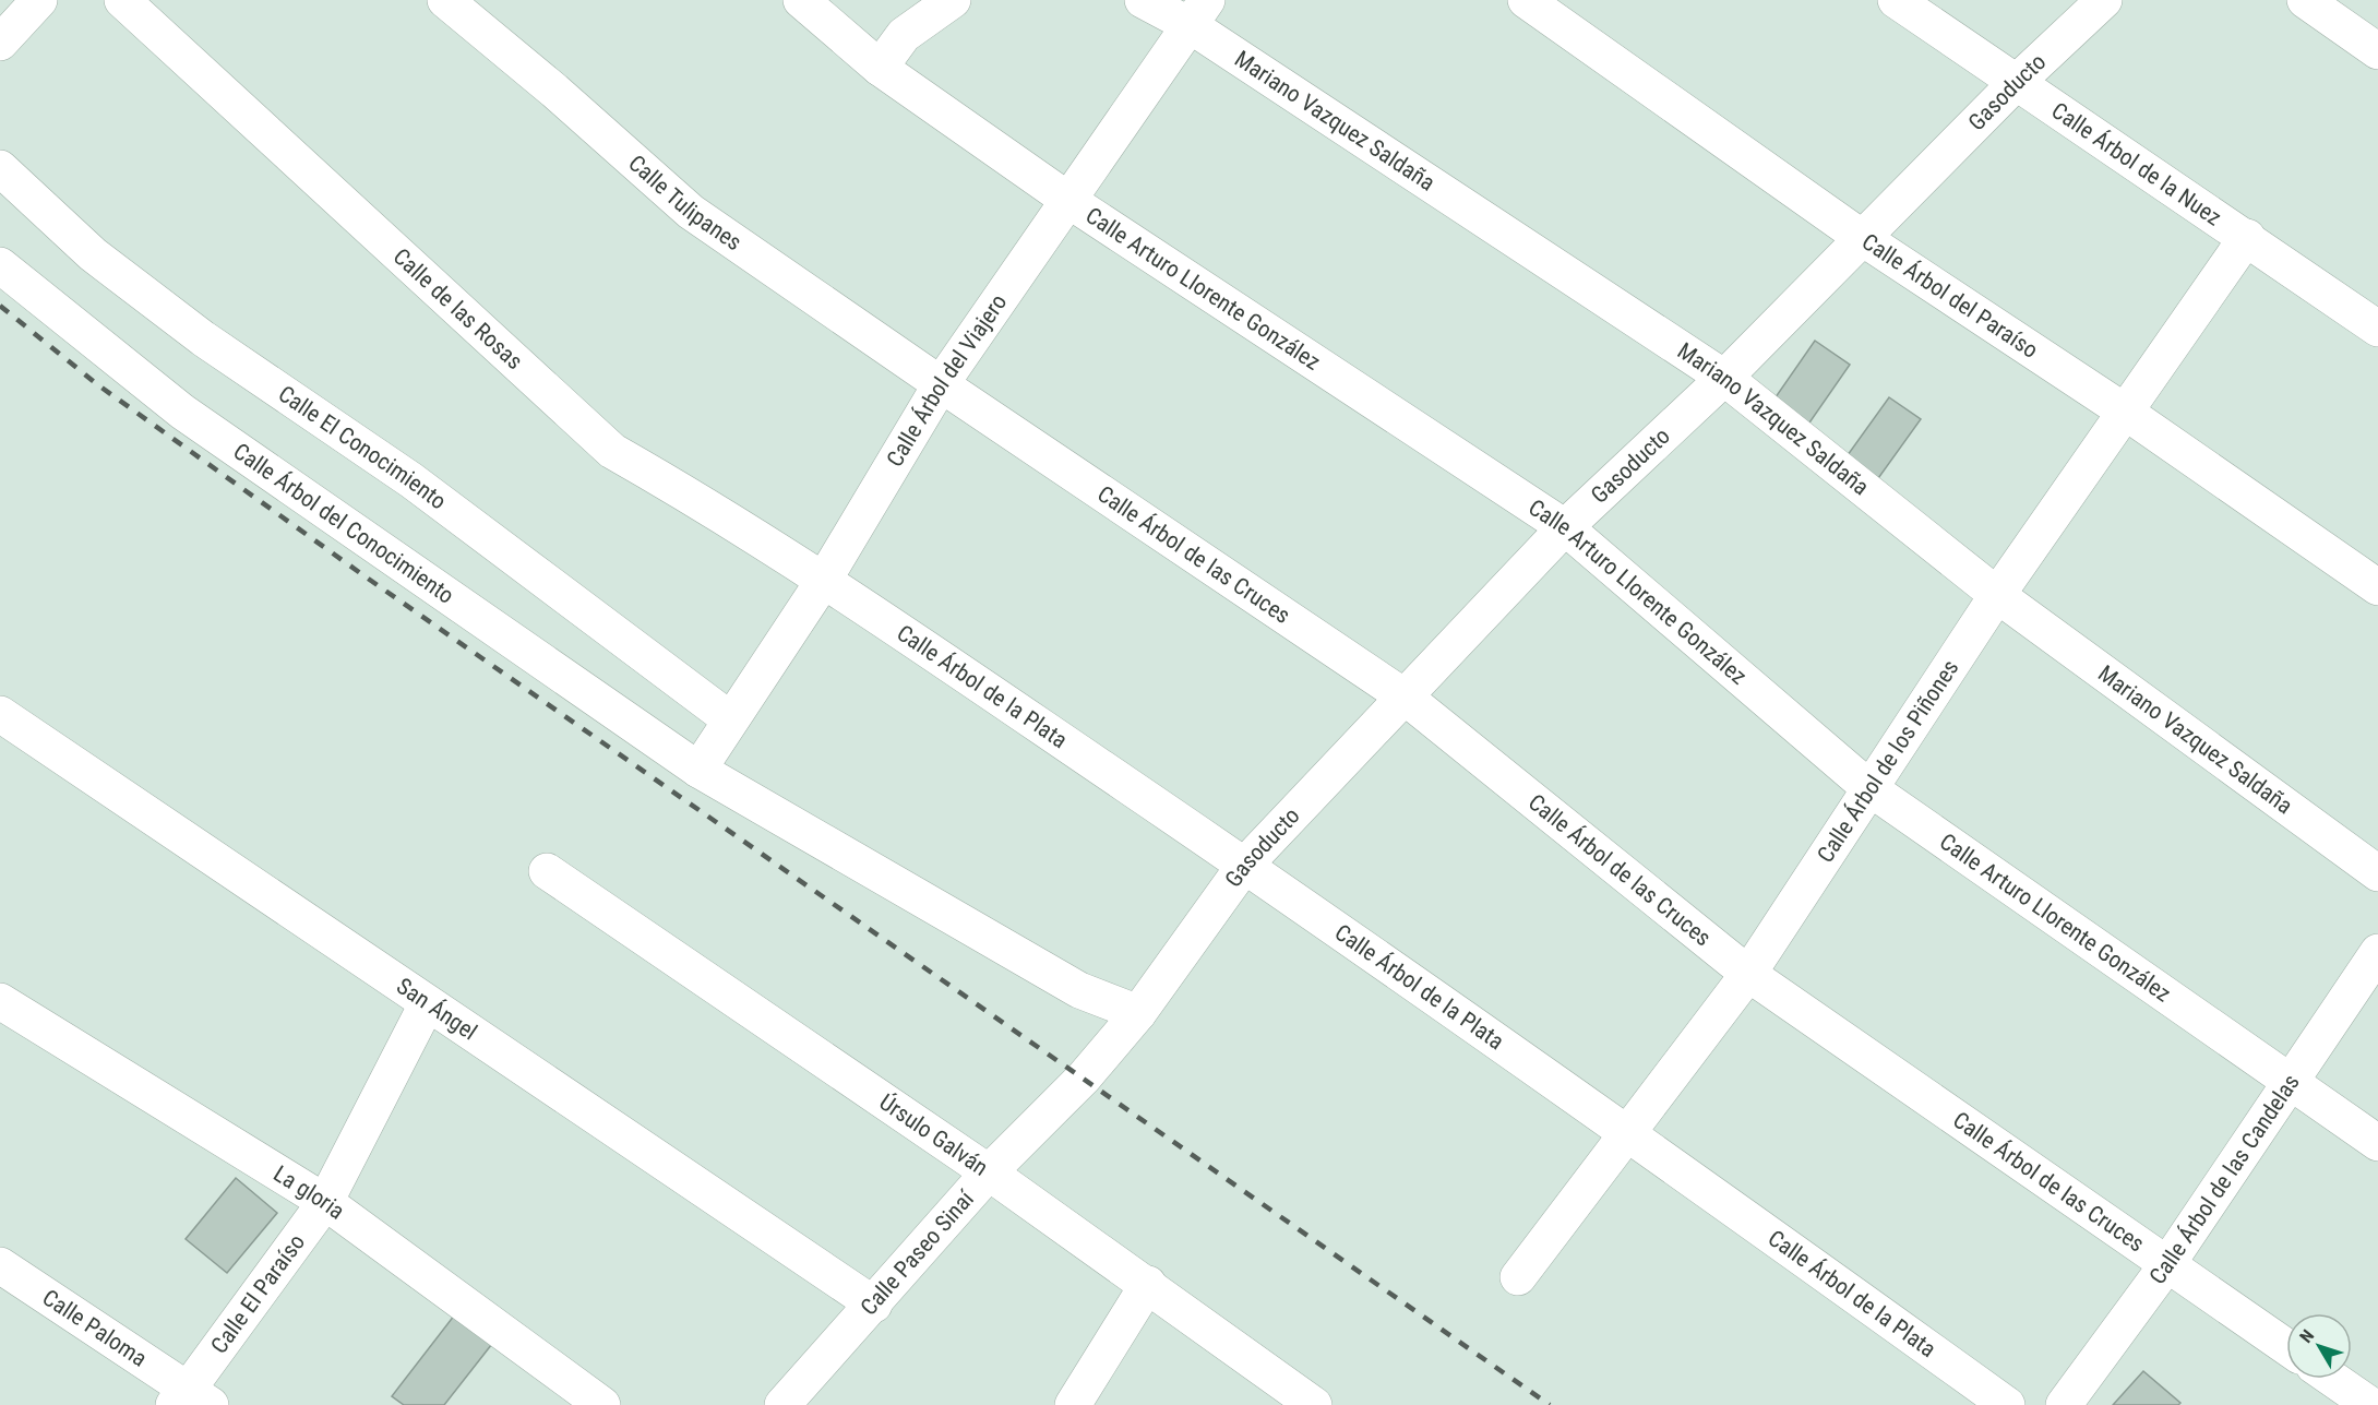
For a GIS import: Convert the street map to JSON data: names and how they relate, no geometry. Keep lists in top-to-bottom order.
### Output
{
  "streets": {
    "street": [
      "Gasoducto",
      "Mariano Vazquez Saldaña",
      "Calle Árbol de la Nuez",
      "Calle Tulipanes",
      "Calle Arturo Llorente González",
      "Calle Árbol del Paraíso",
      "Calle de las Rosas",
      "Calle Árbol del Viajero",
      "Calle El Conocimiento",
      "Calle Árbol del Conocimiento",
      "Calle Árbol de las Cruces",
      "Calle Árbol de la Plata",
      "Calle Árbol de los Piñones",
      "San Ángel",
      "Úrsulo Galván",
      "Calle Árbol de las Candelas",
      "La gloria",
      "Calle Paseo Sinaí",
      "Calle El Paraíso",
      "Calle Paloma"
    ]
  },
  "crossings": [
    ["Gasoducto", "Mariano Vazquez Saldaña"],
    ["Gasoducto", "Calle Árbol de la Nuez"],
    ["Gasoducto", "Calle Arturo Llorente González"],
    ["Gasoducto", "Calle Árbol del Paraíso"],
    ["Gasoducto", "Calle Árbol del Conocimiento"],
    ["Gasoducto", "Calle Árbol de las Cruces"],
    ["Gasoducto", "Calle Árbol de la Plata"],
    ["Gasoducto", "Calle Paseo Sinaí"],
    ["Mariano Vazquez Saldaña", "Calle Árbol del Viajero"],
    ["Mariano Vazquez Saldaña", "Calle Árbol de los Piñones"],
    ["Calle Árbol de la Nuez", "Calle Árbol de los Piñones"],
    ["Calle Tulipanes", "Calle Árbol del Viajero"],
    ["Calle Tulipanes", "Calle Árbol de las Cruces"],
    ["Calle Arturo Llorente González", "Calle Árbol del Viajero"],
    ["Calle Arturo Llorente González", "Calle Árbol de los Piñones"],
    ["Calle Arturo Llorente González", "Calle Árbol de las Candelas"],
    ["Calle Árbol del Paraíso", "Calle Árbol de los Piñones"],
    ["Calle de las Rosas", "Calle Árbol del Viajero"],
    ["Calle de las Rosas", "Calle Árbol de la Plata"],
    ["Calle Árbol del Viajero", "Calle El Conocimiento"],
    ["Calle Árbol del Viajero", "Calle Árbol del Conocimiento"],
    ["Calle Árbol del Viajero", "Calle Árbol de las Cruces"],
    ["Calle Árbol del Viajero", "Calle Árbol de la Plata"],
    ["Calle Árbol de las Cruces", "Calle Árbol de los Piñones"],
    ["Calle Árbol de las Cruces", "Calle Árbol de las Candelas"],
    ["Calle Árbol de la Plata", "Calle Árbol de los Piñones"],
    ["San Ángel", "Calle Paseo Sinaí"],
    ["San Ángel", "Calle El Paraíso"],
    ["Úrsulo Galván", "Calle Paseo Sinaí"],
    ["La gloria", "Calle El Paraíso"],
    ["Calle El Paraíso", "Calle Paloma"]
  ],
  "north": "top left"
}
